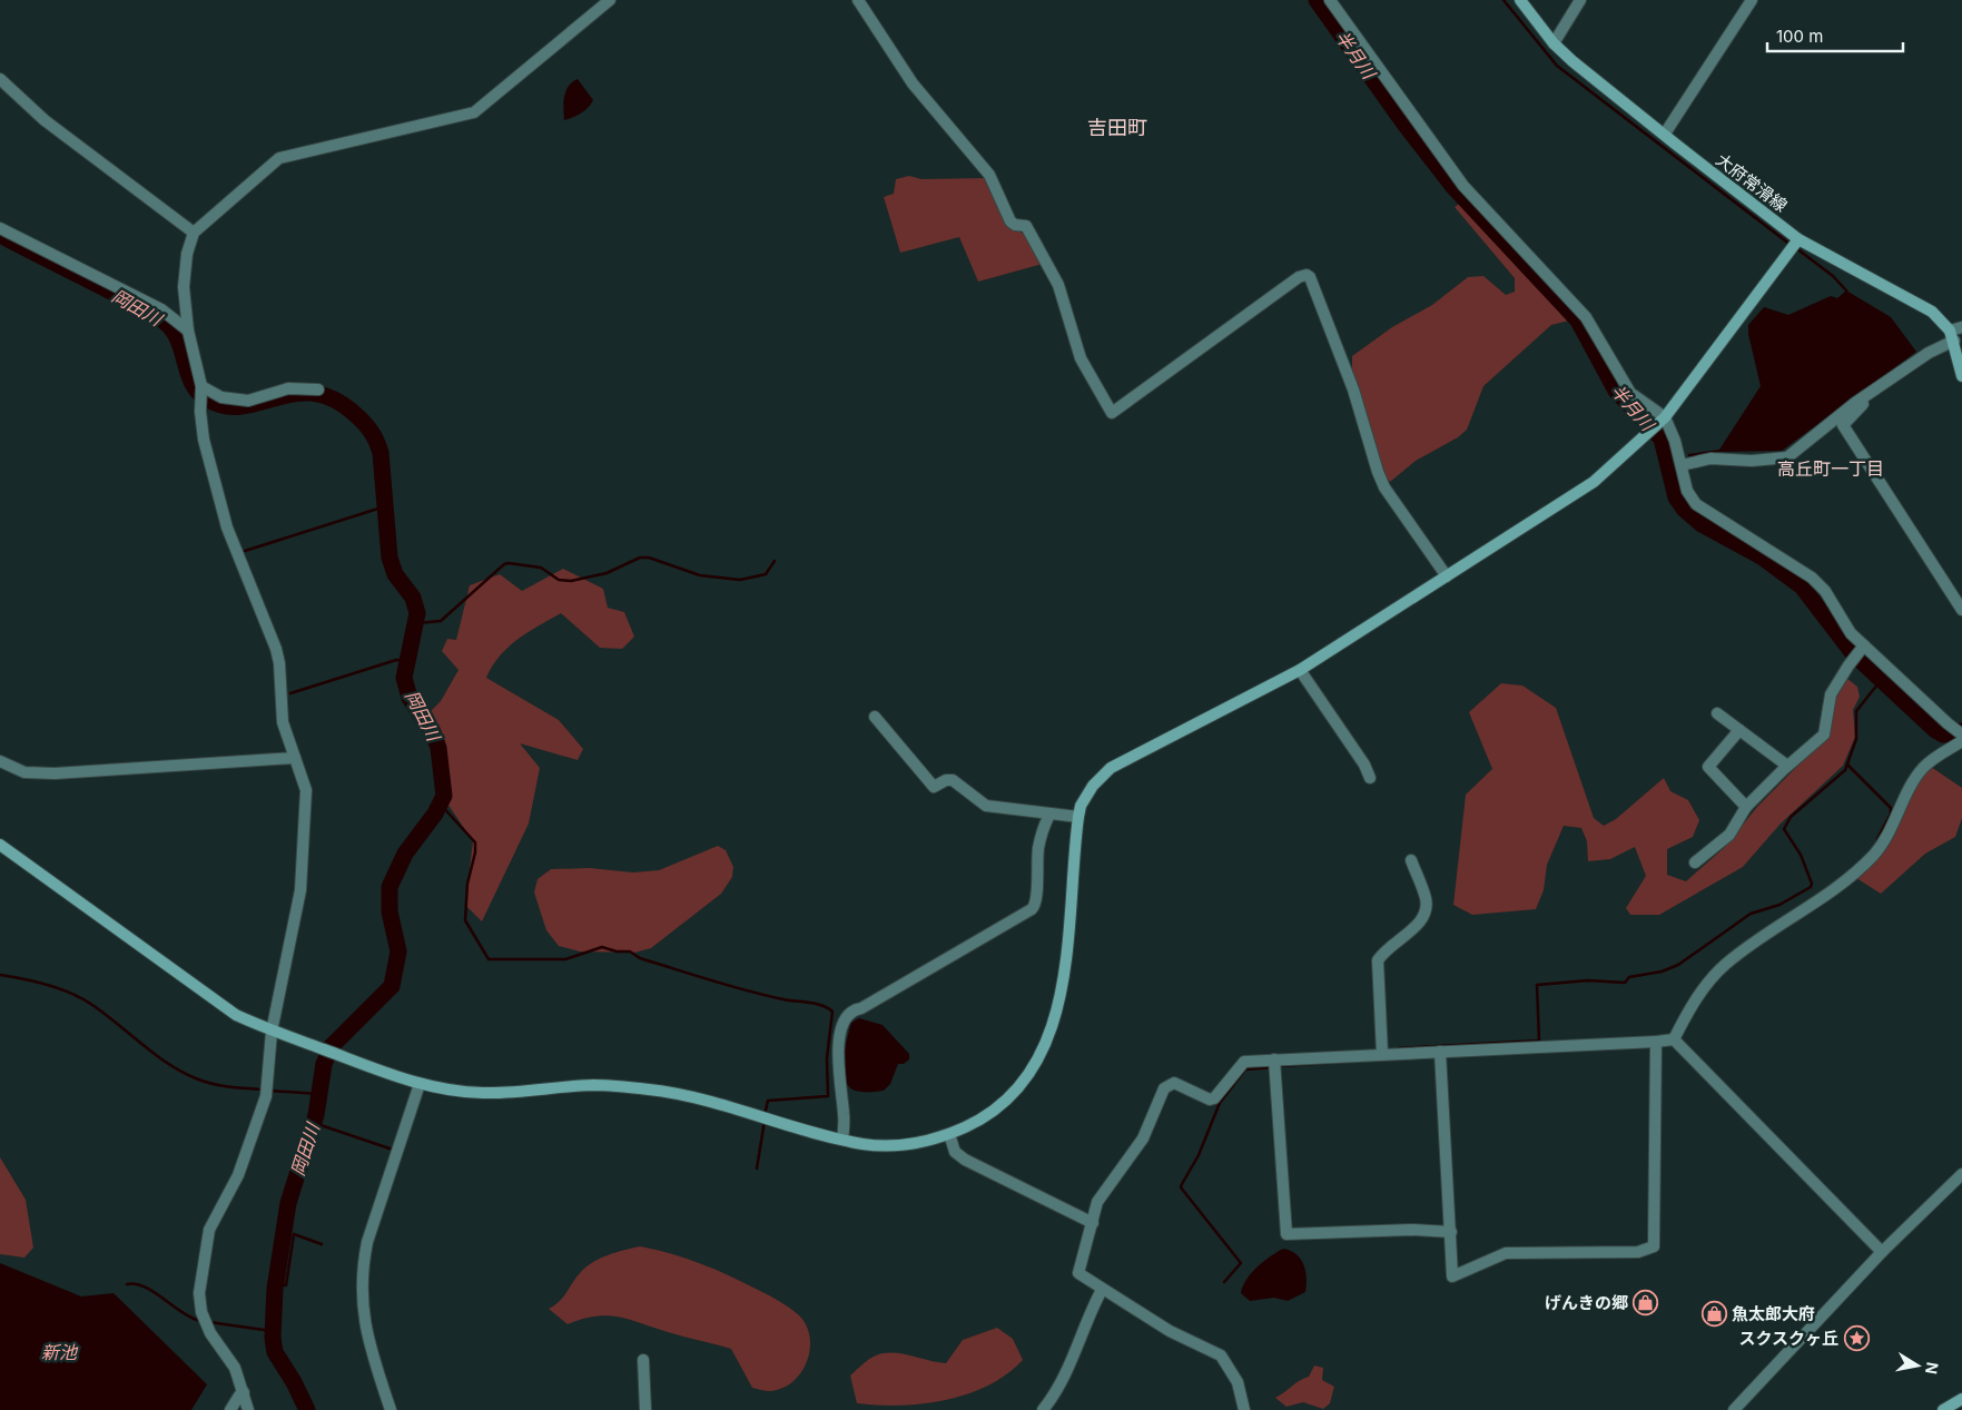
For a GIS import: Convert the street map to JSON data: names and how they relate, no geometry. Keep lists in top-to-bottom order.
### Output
{
  "streets": {
    "street": ["大府常滑線"]
  },
  "districts": ["吉田町", "高丘町一丁目"],
  "water": ["半月川", "岡田川", "新池"],
  "places": {
    "shop": ["げんきの郷", "魚太郎大府"],
    "place": ["スクスクヶ丘"]
  },
  "scale_bar": "100 m",
  "north": "right"
}
